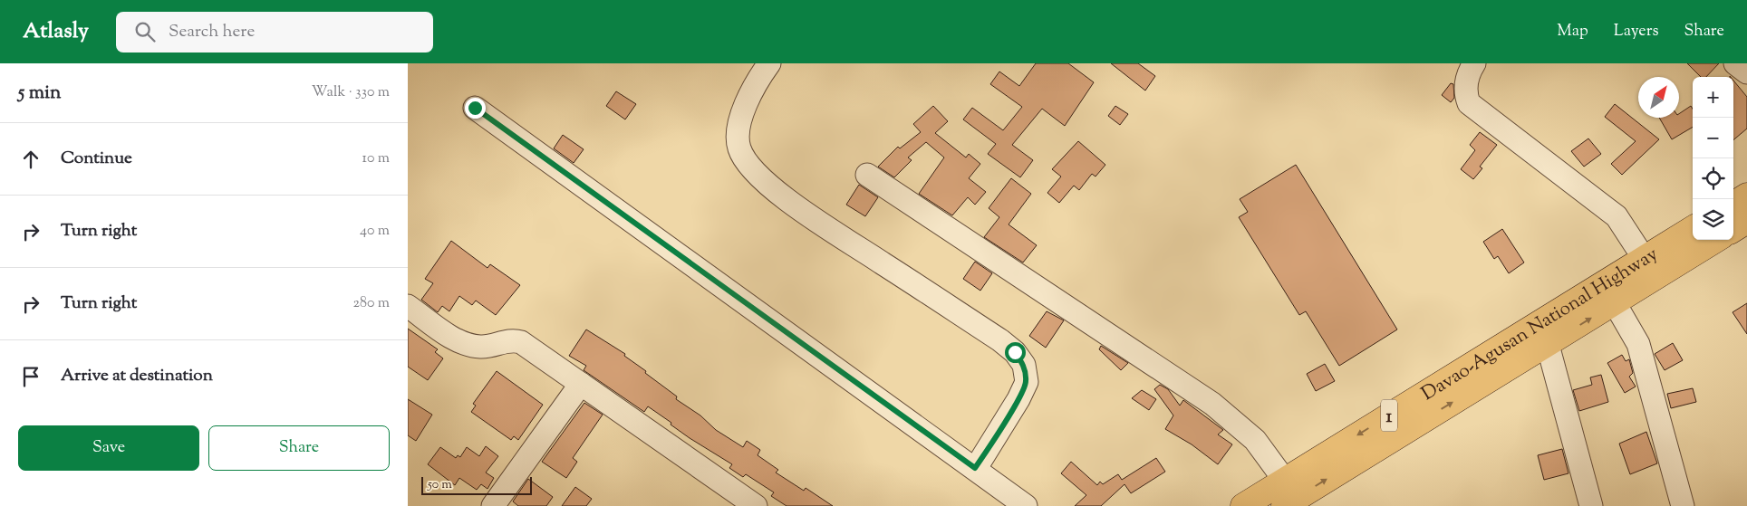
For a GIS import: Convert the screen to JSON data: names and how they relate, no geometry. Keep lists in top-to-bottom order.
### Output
{
  "streets": {
    "highway": ["Davao-Agusan National Highway", "1"]
  },
  "scale_bar": "50 m",
  "north": "top right",
  "page": {
    "header": "Atlasly",
    "search": "Search here",
    "nav": ["Map", "Layers", "Share"],
    "heading": ["5 min", "Walk · 330 m"],
    "map_buttons": ["+", "−"],
    "list": [
      ["Continue", "10 m"],
      ["Turn right", "40 m"],
      ["Turn right", "280 m"],
      "Arrive at destination"
    ],
    "buttons": ["Save", "Share"],
    "scale": "50 m"
  }
}
